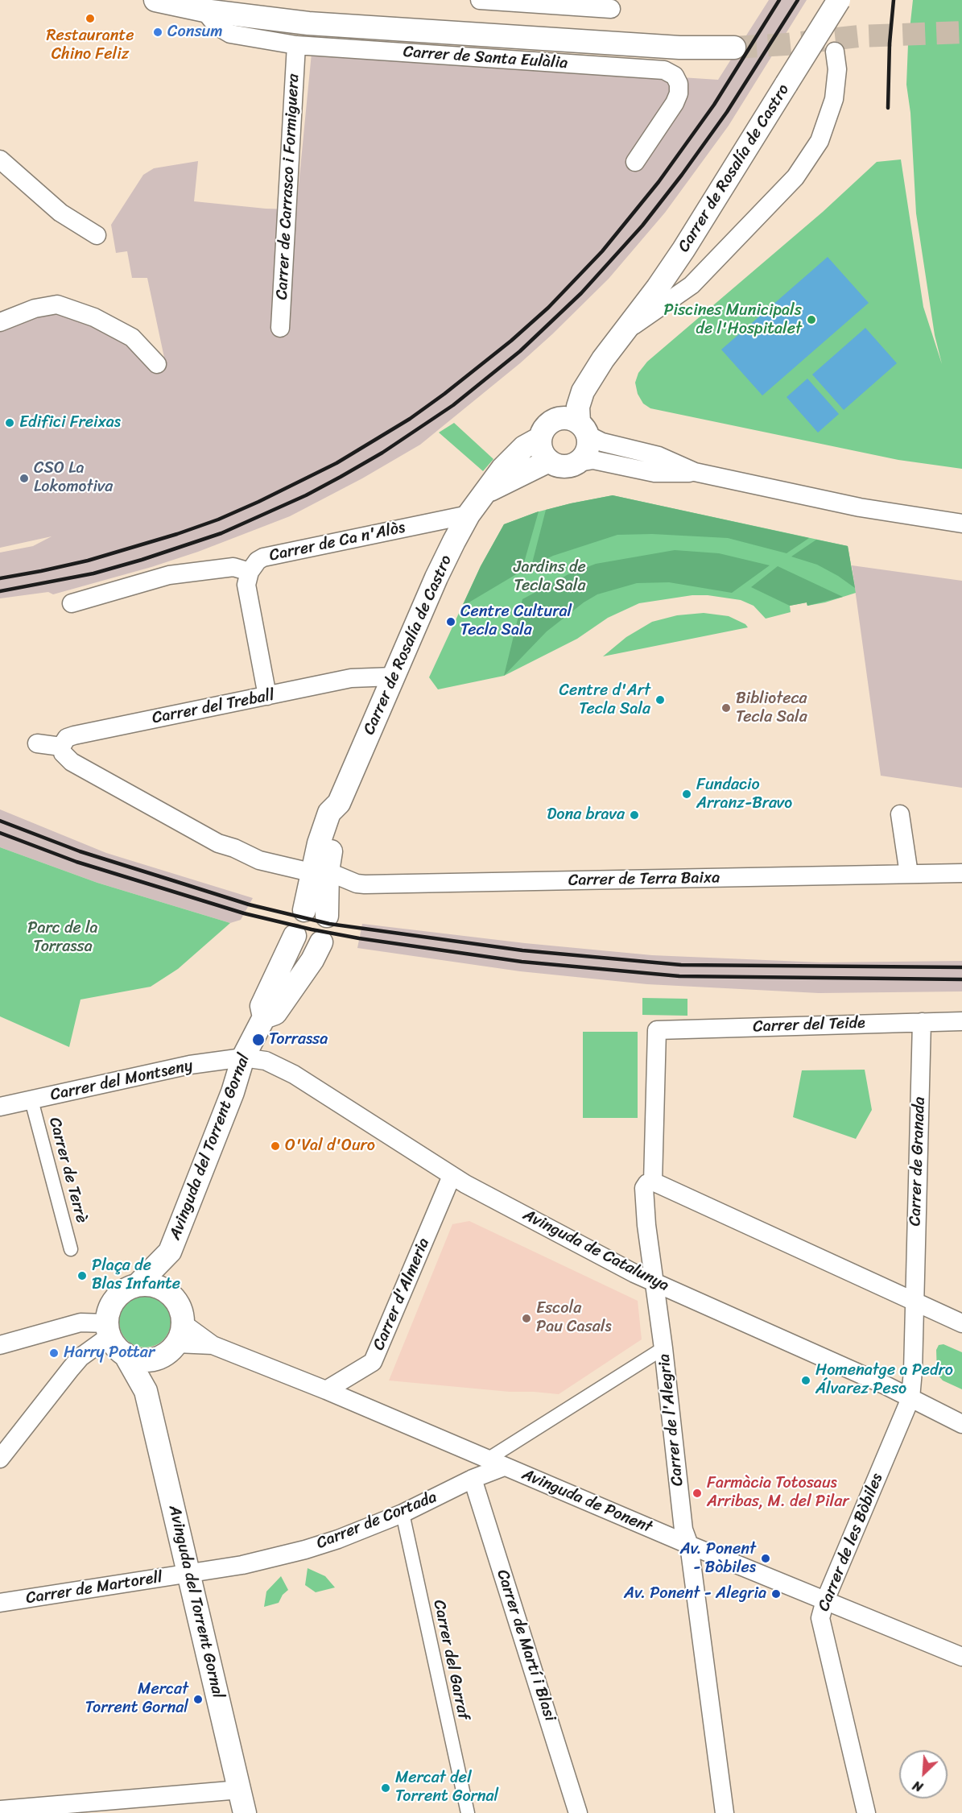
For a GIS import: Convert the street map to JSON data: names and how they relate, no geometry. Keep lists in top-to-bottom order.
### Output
{
  "streets": {
    "street": [
      "Carrer de Santa Eulàlia",
      "Carrer de Rosalía de Castro",
      "Carrer de Carrasco i Formiguera",
      "Carrer de Ca n'Alòs",
      "Carrer del Treball",
      "Carrer de Terra Baixa",
      "Carrer del Teide",
      "Carrer del Montseny",
      "Avinguda del Torrent Gornal",
      "Carrer de Granada",
      "Carrer de Terrè",
      "Avinguda de Catalunya",
      "Carrer d'Almeria",
      "Carrer de l'Alegria",
      "Avinguda de Ponent",
      "Carrer de Cortada",
      "Carrer de les Bòbiles",
      "Carrer de Martorell",
      "Carrer de Martí i Blasi",
      "Carrer del Garraf"
    ]
  },
  "crossings": [
    ["Carrer de Santa Eulàlia", "Carrer de Carrasco i Formiguera"],
    ["Carrer de Rosalía de Castro", "Carrer de Ca n'Alòs"],
    ["Carrer de Rosalía de Castro", "Carrer del Treball"],
    ["Carrer de Rosalía de Castro", "Carrer de Terra Baixa"],
    ["Carrer del Treball", "Carrer de Terra Baixa"],
    ["Carrer del Teide", "Carrer de Granada"],
    ["Carrer del Teide", "Carrer de l'Alegria"],
    ["Carrer del Montseny", "Avinguda del Torrent Gornal"],
    ["Carrer del Montseny", "Carrer de Terrè"],
    ["Carrer del Montseny", "Avinguda de Catalunya"],
    ["Avinguda del Torrent Gornal", "Avinguda de Catalunya"],
    ["Avinguda del Torrent Gornal", "Avinguda de Ponent"],
    ["Avinguda del Torrent Gornal", "Carrer de Cortada"],
    ["Avinguda del Torrent Gornal", "Carrer de Martorell"],
    ["Carrer de Granada", "Carrer de les Bòbiles"],
    ["Avinguda de Catalunya", "Carrer d'Almeria"],
    ["Avinguda de Catalunya", "Carrer de l'Alegria"],
    ["Avinguda de Catalunya", "Carrer de les Bòbiles"],
    ["Carrer d'Almeria", "Avinguda de Ponent"],
    ["Carrer de l'Alegria", "Avinguda de Ponent"],
    ["Carrer de l'Alegria", "Carrer de Cortada"],
    ["Avinguda de Ponent", "Carrer de Cortada"],
    ["Avinguda de Ponent", "Carrer de les Bòbiles"],
    ["Carrer de Cortada", "Carrer de Martorell"],
    ["Carrer de Cortada", "Carrer de Martí i Blasi"],
    ["Carrer de Cortada", "Carrer del Garraf"]
  ],
  "parks": ["Jardins de Tecla Sala", "Parc de la Torrassa"],
  "places": [
    "Restaurante Chino Feliz",
    "Consum",
    "Piscines Municipals de l'Hospitalet",
    "Edifici Freixas",
    "CSO La Lokomotiva",
    "Centre Cultural Tecla Sala",
    "Centre d'Art Tecla Sala",
    "Biblioteca Tecla Sala",
    "Fundacio Arranz-Bravo",
    "Dona brava",
    "Torrassa",
    "O'Val d'Ouro",
    "Plaça de Blas Infante",
    "Escola Pau Casals",
    "Harry Pottar",
    "Homenatge a Pedro Álvarez Peso",
    "Farmàcia Totosaus Arribas, M. del Pilar",
    "Av. Ponent - Bòbiles",
    "Av. Ponent - Alegria",
    "Mercat Torrent Gornal",
    "Mercat del Torrent Gornal"
  ],
  "north": "bottom left"
}
